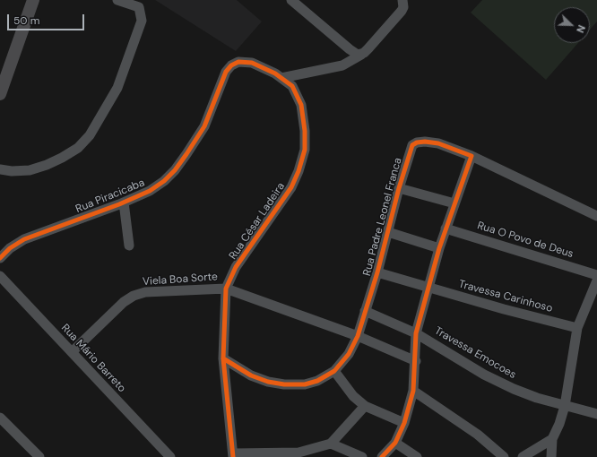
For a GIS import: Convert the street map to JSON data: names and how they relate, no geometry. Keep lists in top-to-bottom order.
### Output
{
  "streets": {
    "street": [
      "Rua Piracicaba",
      "Rua Padre Leonel Franca",
      "Rua César Ladeira",
      "Rua O Povo de Deus",
      "Viela Boa Sorte",
      "Travessa Carinhoso",
      "Travessa Emocoes",
      "Rua Mário Barreto"
    ]
  },
  "crossings": [
    ["Rua Piracicaba", "Rua César Ladeira"],
    ["Rua Padre Leonel Franca", "Rua César Ladeira"],
    ["Rua Padre Leonel Franca", "Travessa Carinhoso"],
    ["Rua Padre Leonel Franca", "Travessa Emocoes"],
    ["Rua César Ladeira", "Viela Boa Sorte"],
    ["Viela Boa Sorte", "Rua Mário Barreto"]
  ],
  "scale_bar": "50 m",
  "north": "bottom right"
}
